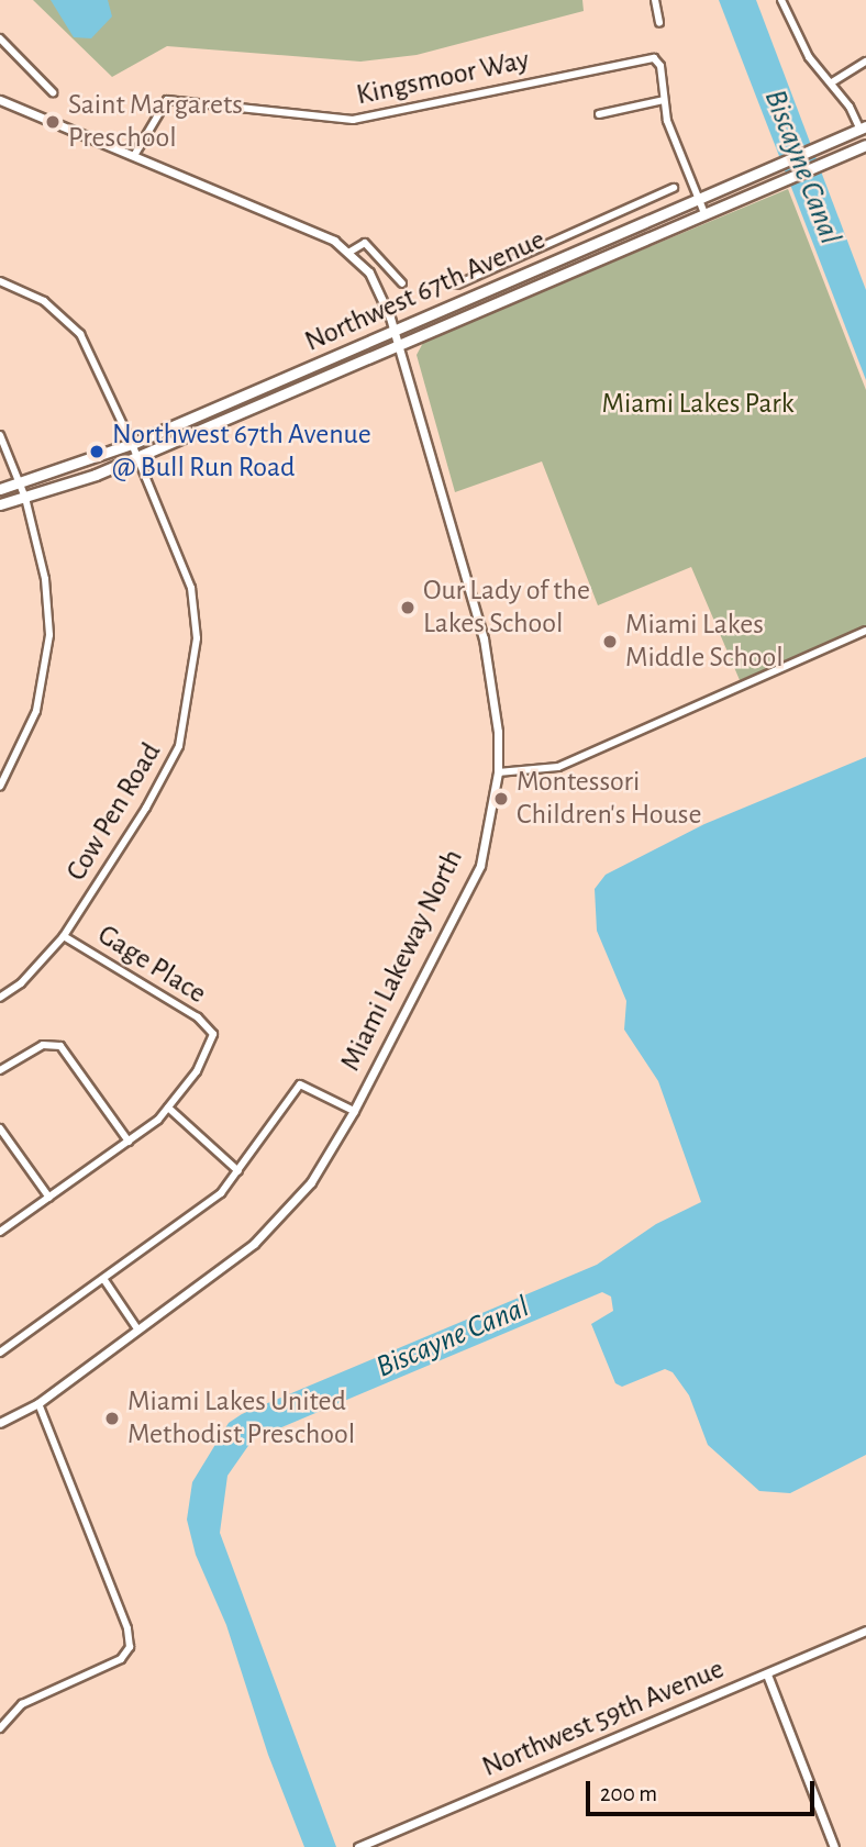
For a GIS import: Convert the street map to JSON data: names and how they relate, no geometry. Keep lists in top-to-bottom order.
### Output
{
  "streets": {
    "main road": ["Northwest 67th Avenue"],
    "street": [
      "Kingsmoor Way",
      "Cow Pen Road",
      "Miami Lakeway North",
      "Gage Place",
      "Northwest 59th Avenue"
    ]
  },
  "crossings": [
    ["Kingsmoor Way", "Northwest 67th Avenue"],
    ["Kingsmoor Way", "Miami Lakeway North"],
    ["Northwest 67th Avenue", "Cow Pen Road"],
    ["Northwest 67th Avenue", "Miami Lakeway North"],
    ["Cow Pen Road", "Gage Place"]
  ],
  "water": ["Biscayne Canal"],
  "parks": ["Miami Lakes Park"],
  "places": [
    "Saint Margarets Preschool",
    "Northwest 67th Avenue @ Bull Run Road",
    "Our Lady of the Lakes School",
    "Miami Lakes Middle School",
    "Montessori Children's House",
    "Miami Lakes United Methodist Preschool"
  ],
  "scale_bar": "200 m"
}
